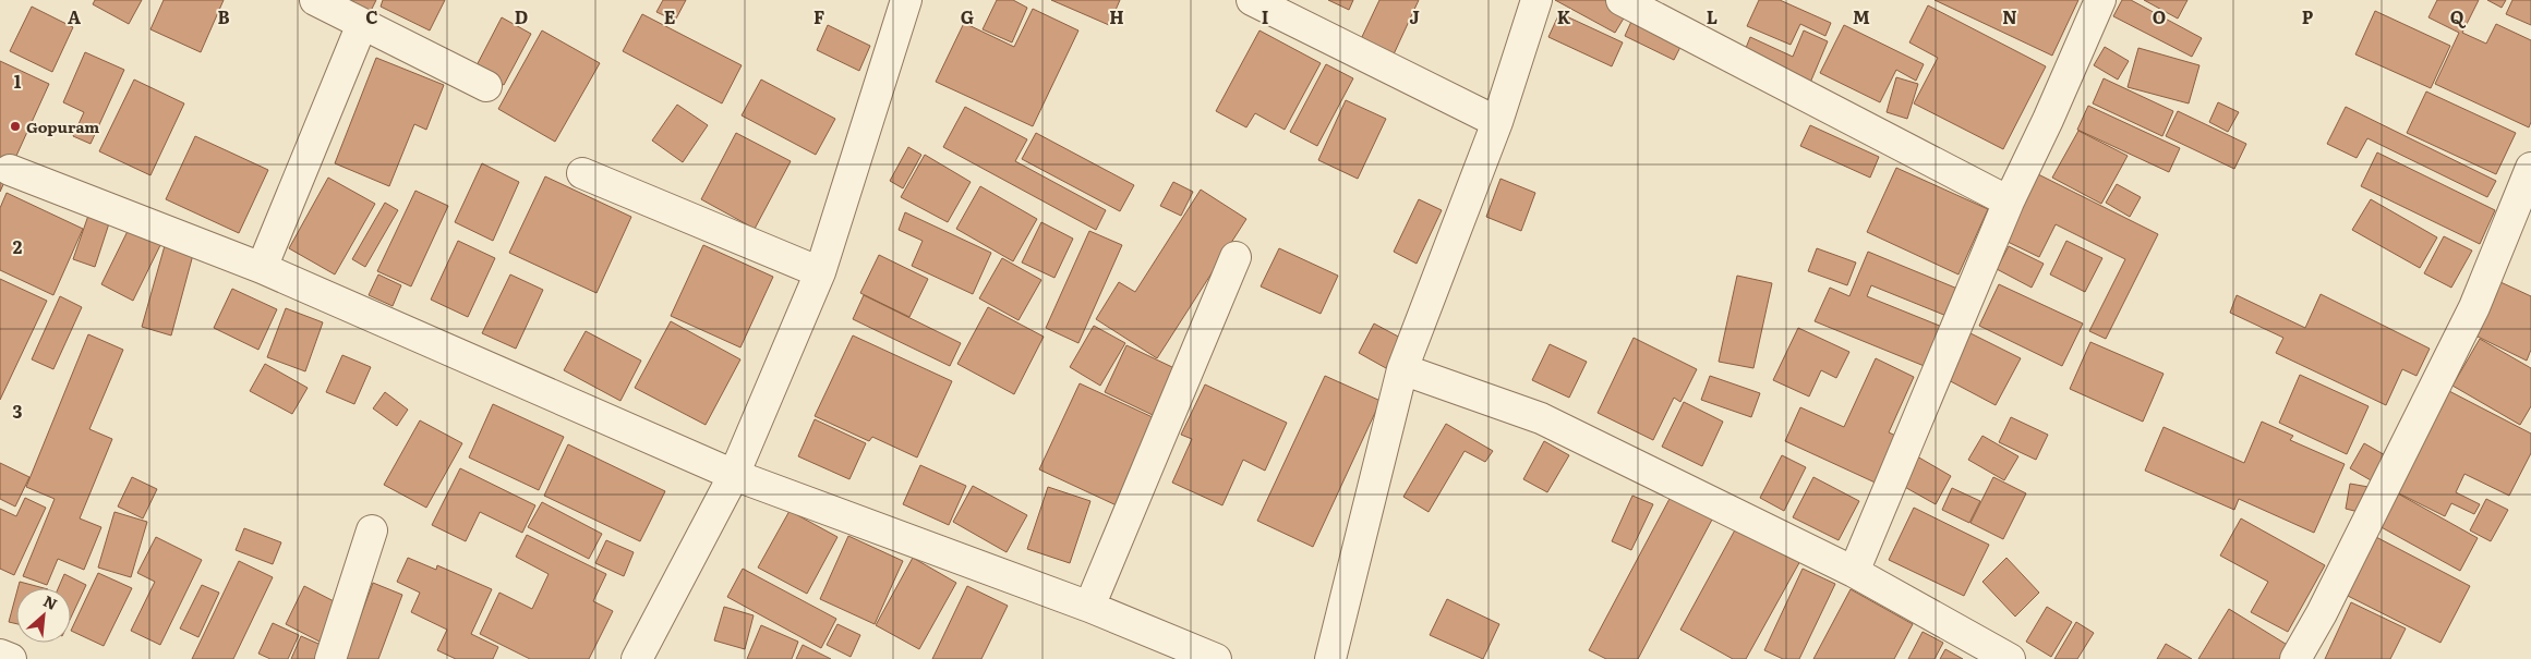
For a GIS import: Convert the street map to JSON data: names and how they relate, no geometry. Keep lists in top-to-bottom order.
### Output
{
  "places": ["Gopuram"],
  "north": "top right",
  "grid": {
    "columns": [
      "A",
      "B",
      "C",
      "D",
      "E",
      "F",
      "G",
      "H",
      "I",
      "J",
      "K",
      "L",
      "M",
      "N",
      "O",
      "P",
      "Q"
    ],
    "rows": ["1", "2", "3"]
  }
}
